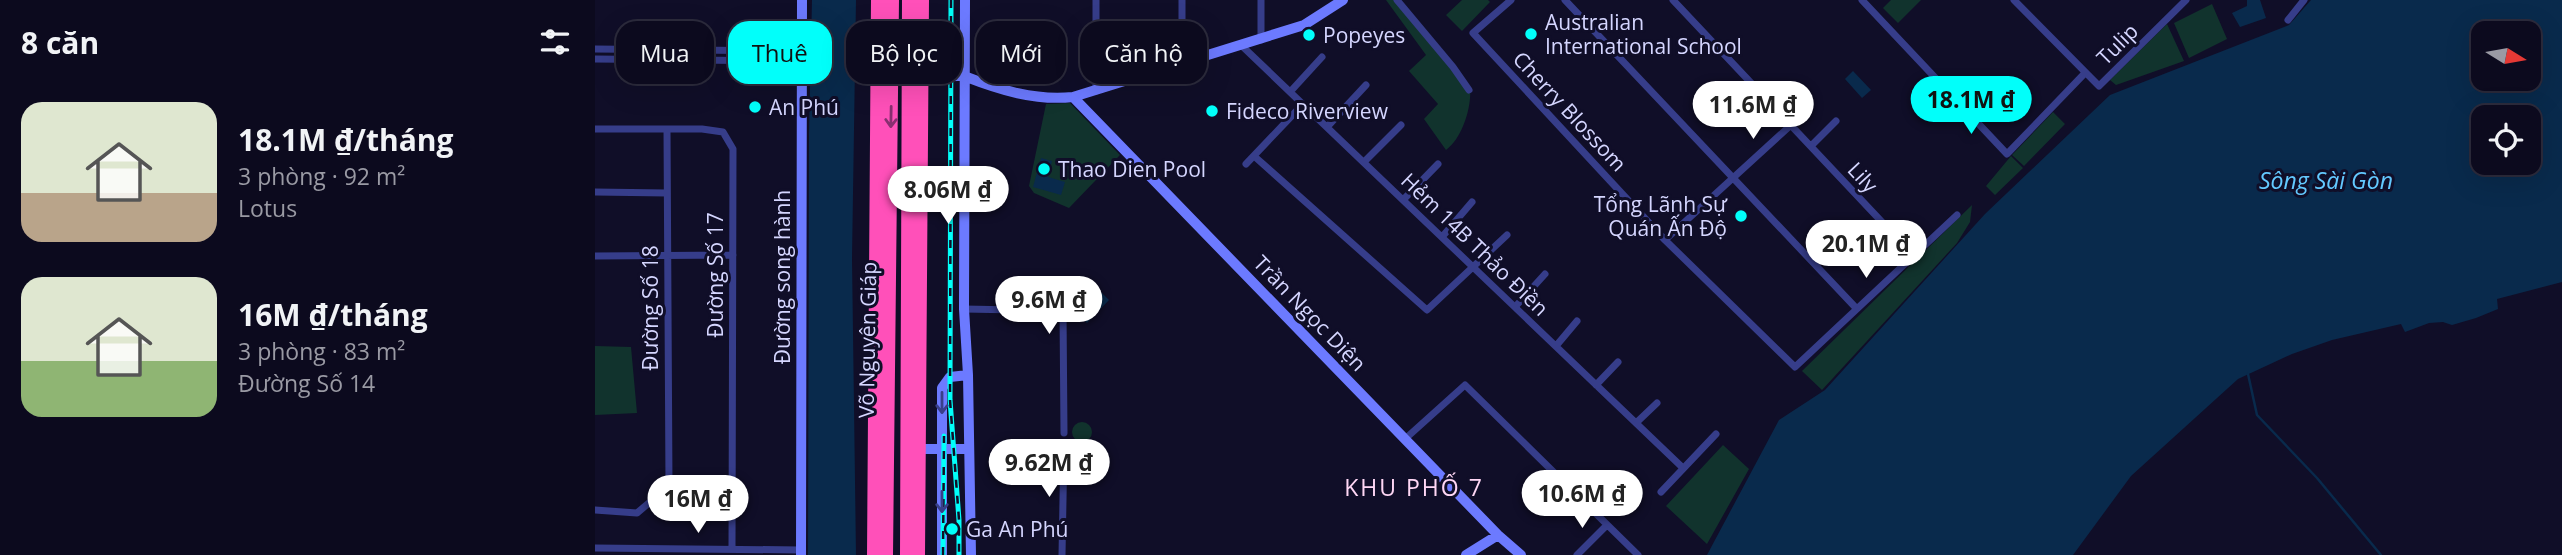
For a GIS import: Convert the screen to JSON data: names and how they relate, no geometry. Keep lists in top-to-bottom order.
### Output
{
  "streets": {
    "highway": ["Võ Nguyên Giáp"],
    "main road": ["Đường song hành", "Trần Ngọc Diện"],
    "street": [
      "Tulip",
      "Cherry Blossom",
      "Lily",
      "Hẻm 14B Thảo Điền",
      "Đường Số 17",
      "Đường Số 18"
    ]
  },
  "crossings": [
    ["Đường Số 17", "Đường Số 18"]
  ],
  "districts": ["KHU PHỐ 7"],
  "water": ["Sông Sài Gòn"],
  "places": [
    "Australian International School",
    "Popeyes",
    "An Phú",
    "Fideco Riverview",
    "Thao Dien Pool",
    "Tổng Lãnh Sự Quán Ấn Độ",
    "Ga An Phú"
  ],
  "north": "right",
  "page": {
    "heading": "8 căn",
    "chip": [
      "Mua",
      "Thuê",
      "Bộ lọc",
      "Mới",
      "Căn hộ"
    ],
    "price": [
      "18.1M ₫",
      "11.6M ₫",
      "8.06M ₫",
      "20.1M ₫",
      "9.6M ₫",
      "9.62M ₫",
      "10.6M ₫",
      "16M ₫"
    ],
    "list": [
      {
        "name": "18.1M ₫/tháng",
        "note": "3 phòng · 92 m² · Lotus"
      },
      {
        "name": "16M ₫/tháng",
        "note": "3 phòng · 83 m² · Đường Số 14"
      }
    ]
  }
}
